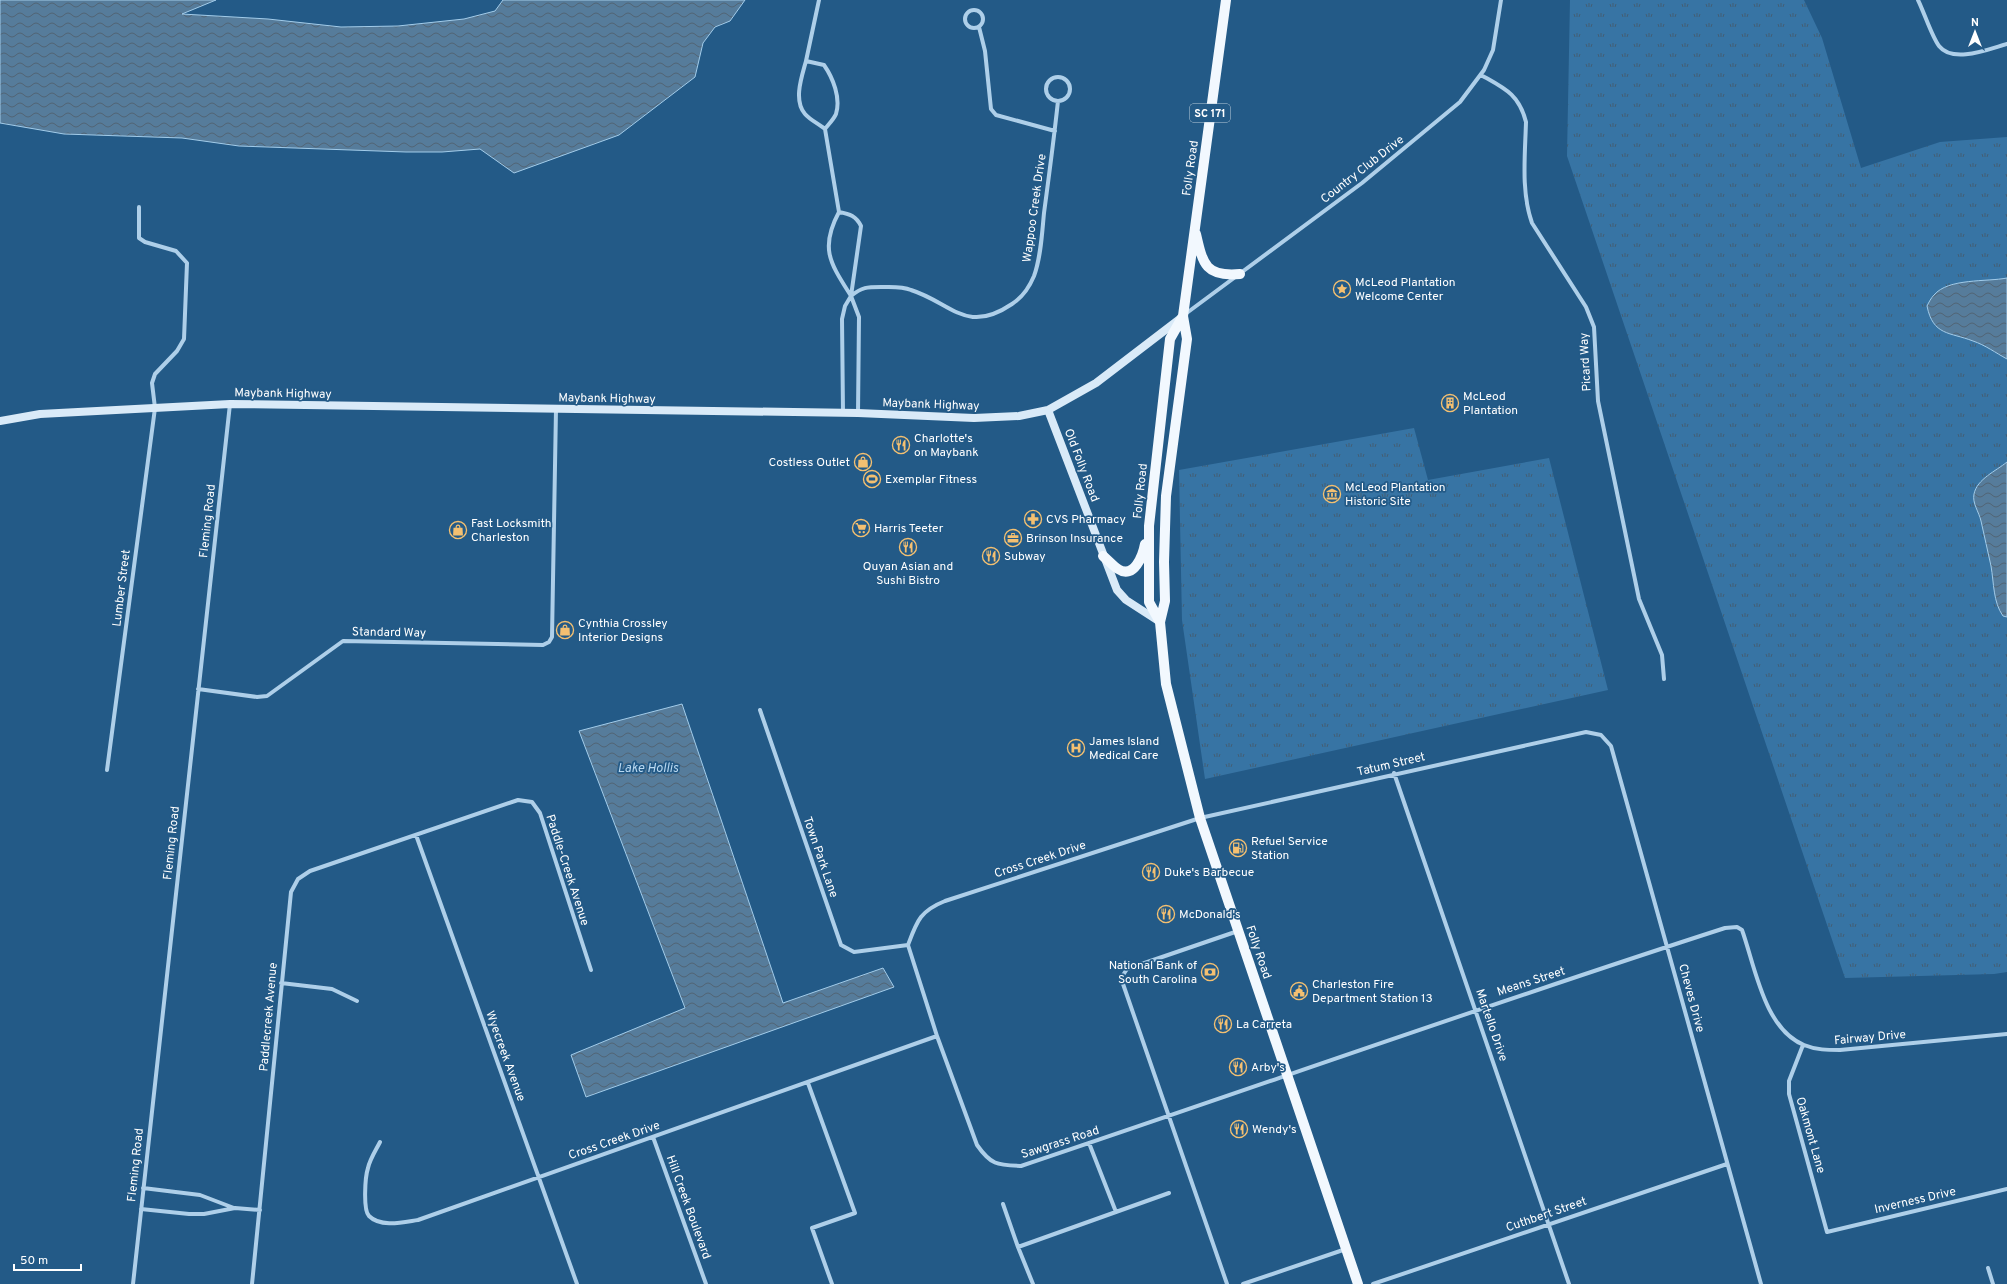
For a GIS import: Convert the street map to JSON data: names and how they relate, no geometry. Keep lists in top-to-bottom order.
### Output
{
  "streets": {
    "main road": [
      "SC 171",
      "Folly Road",
      "Maybank Highway",
      "Old Folly Road"
    ],
    "street": [
      "Country Club Drive",
      "Wappoo Creek Drive",
      "Picard Way",
      "Fleming Road",
      "Lumber Street",
      "Standard Way",
      "Tatum Street",
      "Town Park Lane",
      "Cross Creek Drive",
      "Paddle-Creek Avenue",
      "Means Street",
      "Cheves Drive",
      "Paddlecreek Avenue",
      "Martello Drive",
      "Fairway Drive",
      "Wyecreek Avenue",
      "Oakmont Lane",
      "Sawgrass Road",
      "Inverness Drive",
      "Hill Creek Boulevard",
      "Cuthbert Street"
    ]
  },
  "crossings": [
    ["Folly Road", "Country Club Drive"],
    ["Folly Road", "Maybank Highway"],
    ["Folly Road", "Old Folly Road"],
    ["Folly Road", "Tatum Street"],
    ["Folly Road", "Cross Creek Drive"],
    ["Folly Road", "Means Street"],
    ["Folly Road", "Sawgrass Road"],
    ["Country Club Drive", "Picard Way"],
    ["Country Club Drive", "Maybank Highway"],
    ["Maybank Highway", "Old Folly Road"],
    ["Maybank Highway", "Fleming Road"],
    ["Maybank Highway", "Lumber Street"],
    ["Maybank Highway", "Standard Way"],
    ["Fleming Road", "Standard Way"],
    ["Tatum Street", "Cross Creek Drive"],
    ["Tatum Street", "Cheves Drive"],
    ["Tatum Street", "Martello Drive"],
    ["Town Park Lane", "Cross Creek Drive"],
    ["Town Park Lane", "Sawgrass Road"],
    ["Cross Creek Drive", "Wyecreek Avenue"],
    ["Cross Creek Drive", "Sawgrass Road"],
    ["Cross Creek Drive", "Hill Creek Boulevard"],
    ["Paddle-Creek Avenue", "Paddlecreek Avenue"],
    ["Paddle-Creek Avenue", "Wyecreek Avenue"],
    ["Means Street", "Cheves Drive"],
    ["Means Street", "Martello Drive"],
    ["Means Street", "Fairway Drive"],
    ["Means Street", "Sawgrass Road"],
    ["Cheves Drive", "Fairway Drive"],
    ["Cheves Drive", "Cuthbert Street"],
    ["Paddlecreek Avenue", "Wyecreek Avenue"],
    ["Martello Drive", "Cuthbert Street"],
    ["Fairway Drive", "Oakmont Lane"],
    ["Oakmont Lane", "Inverness Drive"]
  ],
  "water": ["Lake Hollis"],
  "places": {
    "place": ["McLeod Plantation Welcome Center"],
    "building": ["McLeod Plantation"],
    "restaurant": [
      "Charlotte's on Maybank",
      "Quyan Asian and Sushi Bistro",
      "Subway",
      "Duke's Barbecue",
      "McDonald's",
      "La Carreta",
      "Arby's",
      "Wendy's"
    ],
    "shop": ["Costless Outlet", "Fast Locksmith Charleston", "Cynthia Crossley Interior Designs"],
    "sports": ["Exemplar Fitness"],
    "museum": ["McLeod Plantation Historic Site"],
    "pharmacy": ["CVS Pharmacy"],
    "supermarket": ["Harris Teeter"],
    "office": ["Brinson Insurance"],
    "hospital": ["James Island Medical Care"],
    "fuel station": ["Refuel Service Station"],
    "bank": ["National Bank of South Carolina"],
    "public building": ["Charleston Fire Department Station 13"]
  },
  "scale_bar": "50 m",
  "north": "top"
}
